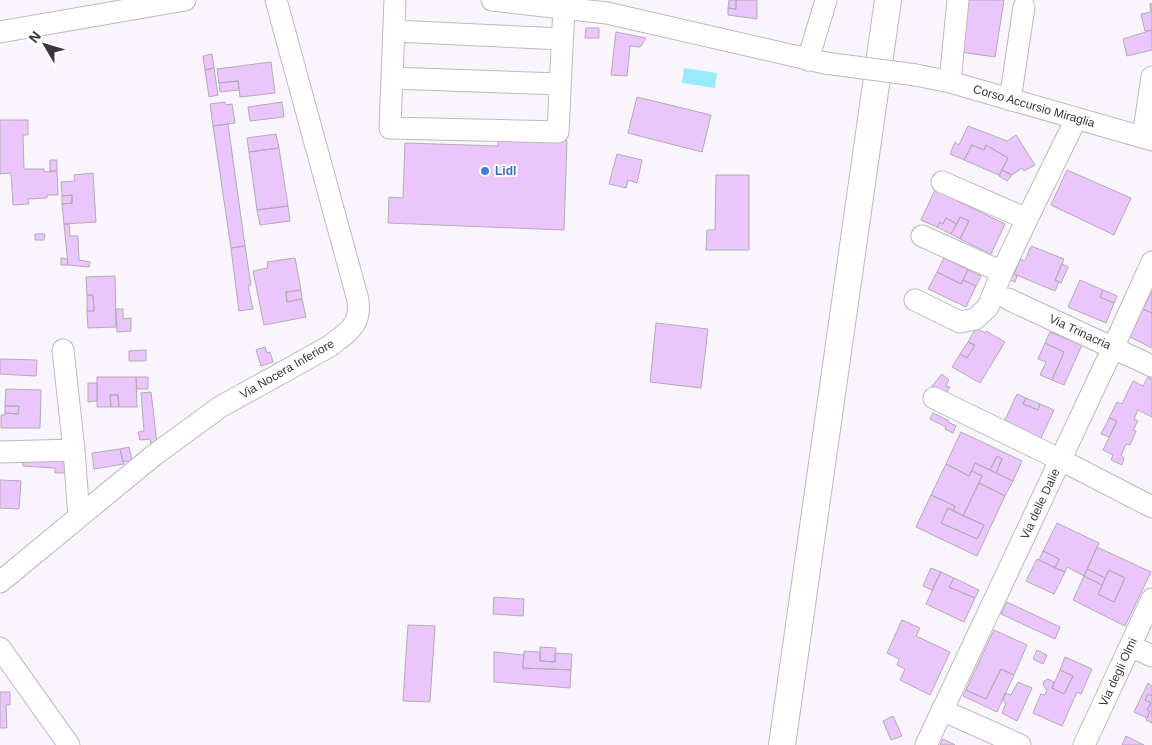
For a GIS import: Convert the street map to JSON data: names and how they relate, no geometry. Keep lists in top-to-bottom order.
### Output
{
  "streets": {
    "street": [
      "Corso Accursio Miraglia",
      "Via Trinacria",
      "Via Nocera Inferiore",
      "Via delle Dalie",
      "Via degli Olmi"
    ]
  },
  "crossings": [
    ["Via Trinacria", "Via delle Dalie"]
  ],
  "places": ["Lidl"],
  "north": "top left"
}
